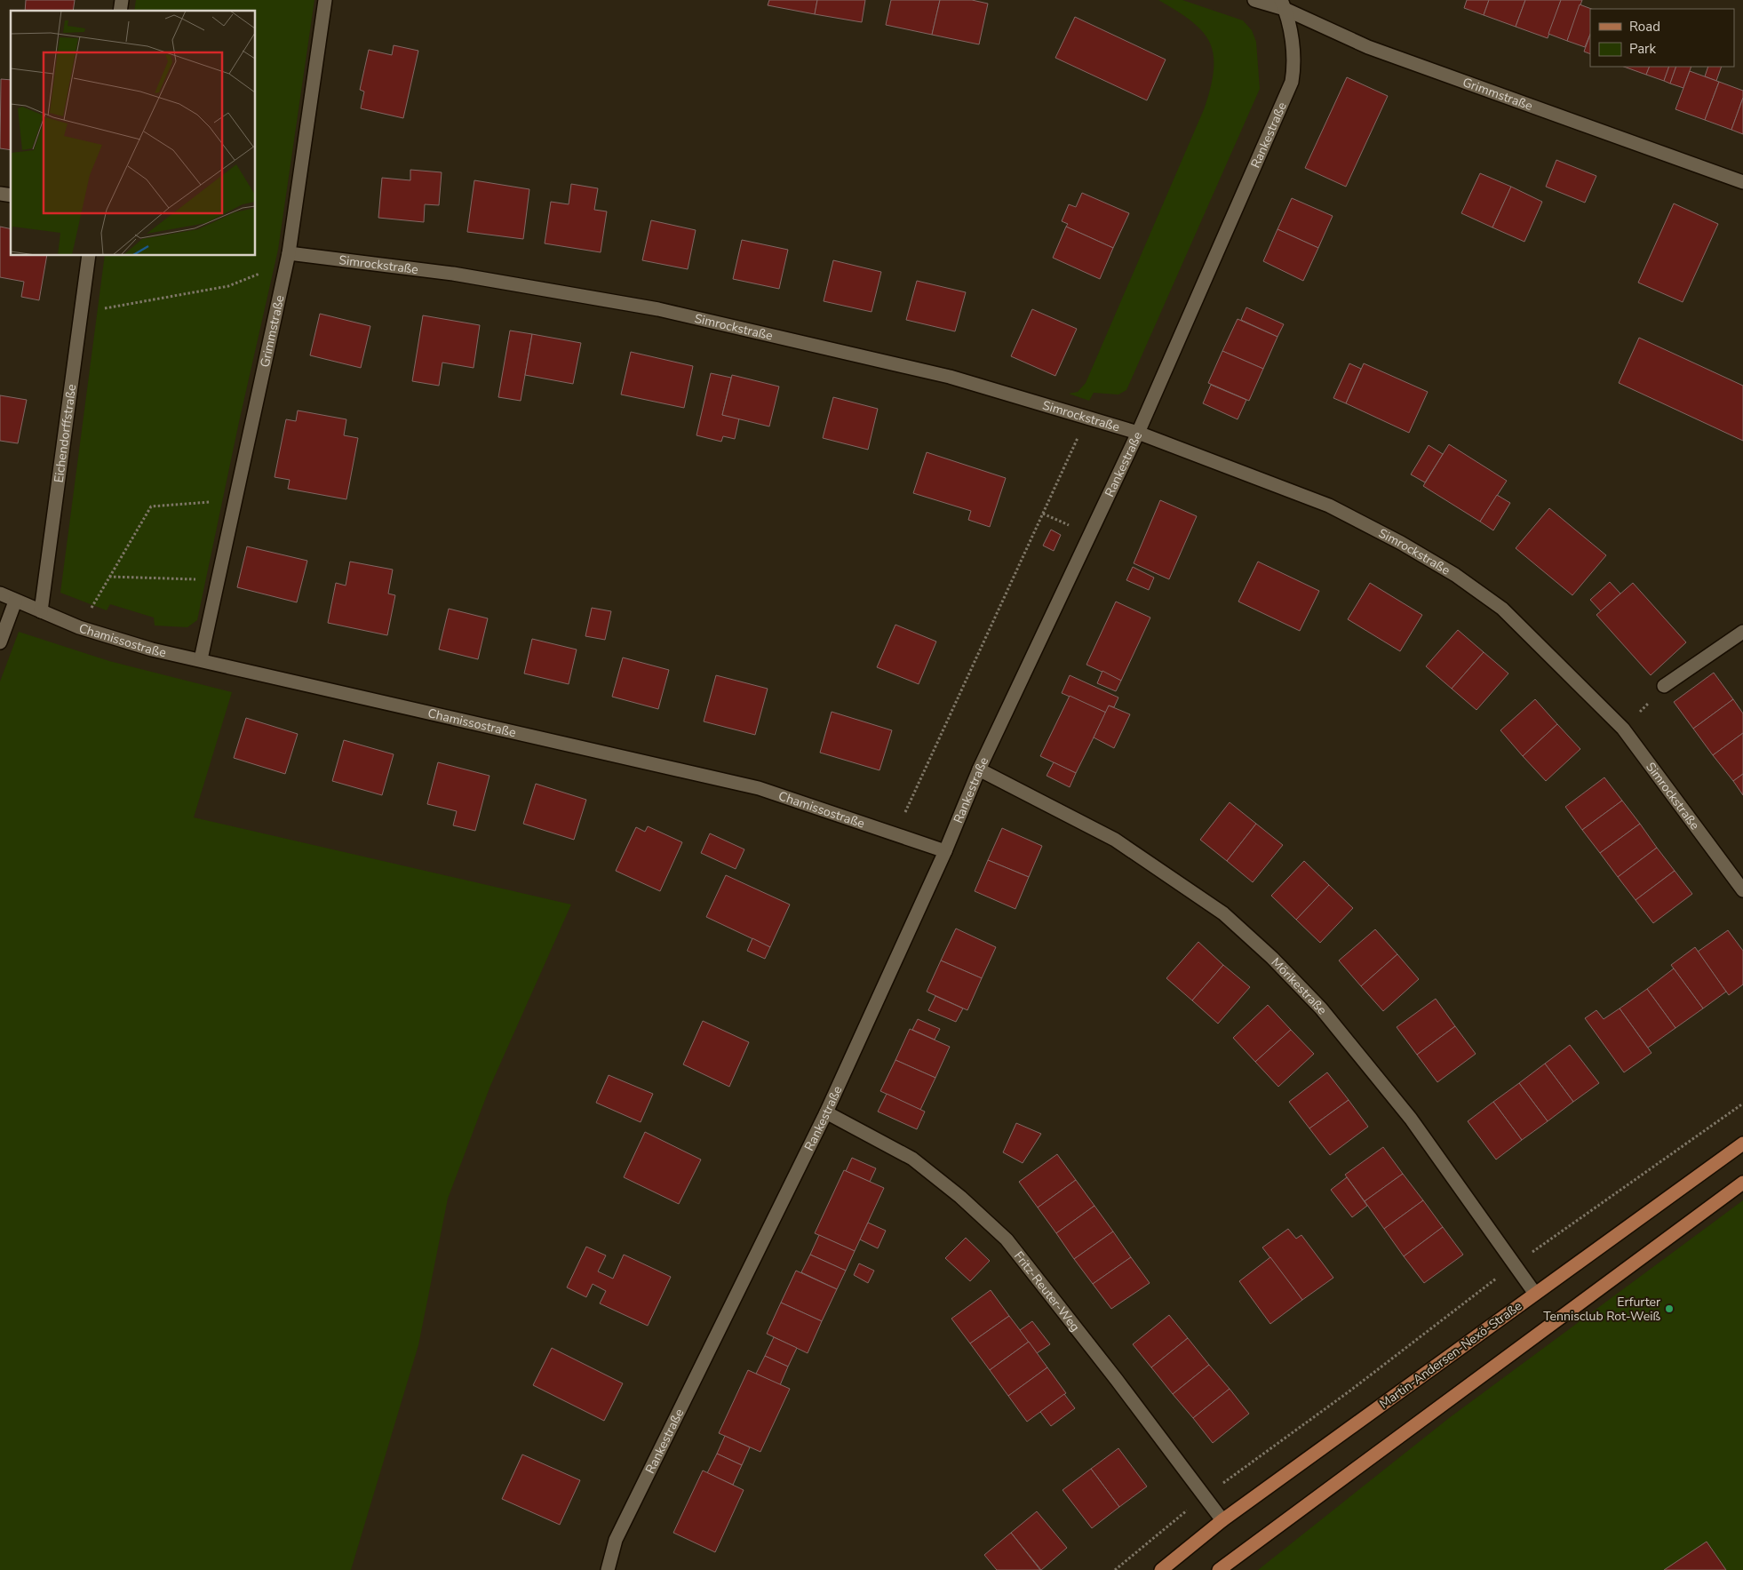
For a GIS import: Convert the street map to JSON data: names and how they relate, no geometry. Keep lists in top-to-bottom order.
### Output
{
  "streets": {
    "main road": ["Martin-Andersen-Nexö-Straße"],
    "street": [
      "Grimmstraße",
      "Rankestraße",
      "Simrockstraße",
      "Eichendorffstraße",
      "Chamissostraße",
      "Mörikestraße",
      "Fritz-Reuter-Weg"
    ]
  },
  "crossings": [
    ["Grimmstraße", "Rankestraße"],
    ["Grimmstraße", "Simrockstraße"],
    ["Grimmstraße", "Chamissostraße"],
    ["Rankestraße", "Simrockstraße"],
    ["Rankestraße", "Chamissostraße"],
    ["Rankestraße", "Mörikestraße"],
    ["Rankestraße", "Fritz-Reuter-Weg"],
    ["Eichendorffstraße", "Chamissostraße"],
    ["Mörikestraße", "Martin-Andersen-Nexö-Straße"],
    ["Fritz-Reuter-Weg", "Martin-Andersen-Nexö-Straße"]
  ],
  "places": ["Erfurter Tennisclub Rot-Weiß"],
  "legend": ["Road", "Park"]
}
